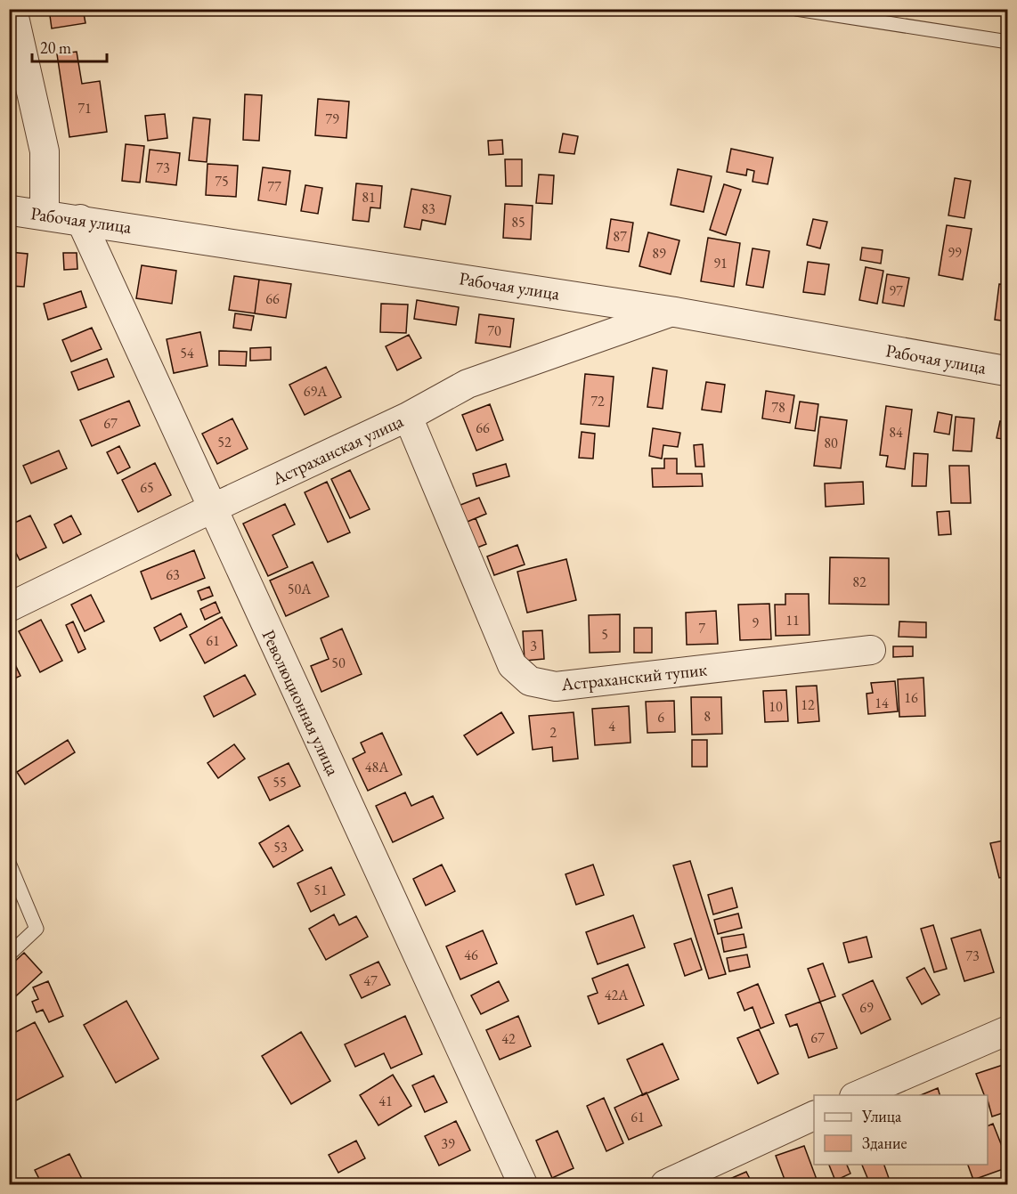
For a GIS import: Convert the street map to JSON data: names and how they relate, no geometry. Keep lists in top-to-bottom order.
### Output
{
  "streets": {
    "street": [
      "Рабочая улица",
      "Астраханская улица",
      "Астраханский тупик",
      "Революционная улица"
    ]
  },
  "crossings": [
    ["Рабочая улица", "Астраханская улица"],
    ["Рабочая улица", "Революционная улица"],
    ["Астраханская улица", "Астраханский тупик"],
    ["Астраханская улица", "Революционная улица"]
  ],
  "house_numbers": [
    "71",
    "79",
    "73",
    "75",
    "77",
    "81",
    "83",
    "85",
    "87",
    "99",
    "89",
    "91",
    "97",
    "66",
    "70",
    "54",
    "69А",
    "72",
    "78",
    "67",
    "66",
    "84",
    "52",
    "80",
    "65",
    "63",
    "82",
    "50А",
    "11",
    "9",
    "7",
    "5",
    "61",
    "3",
    "50",
    "16",
    "14",
    "12",
    "10",
    "8",
    "6",
    "4",
    "2",
    "48А",
    "55",
    "53",
    "51",
    "46",
    "73",
    "47",
    "42А",
    "69",
    "67",
    "42",
    "41",
    "61",
    "39"
  ],
  "legend": ["Улица", "Здание"],
  "scale_bar": "20 m"
}
